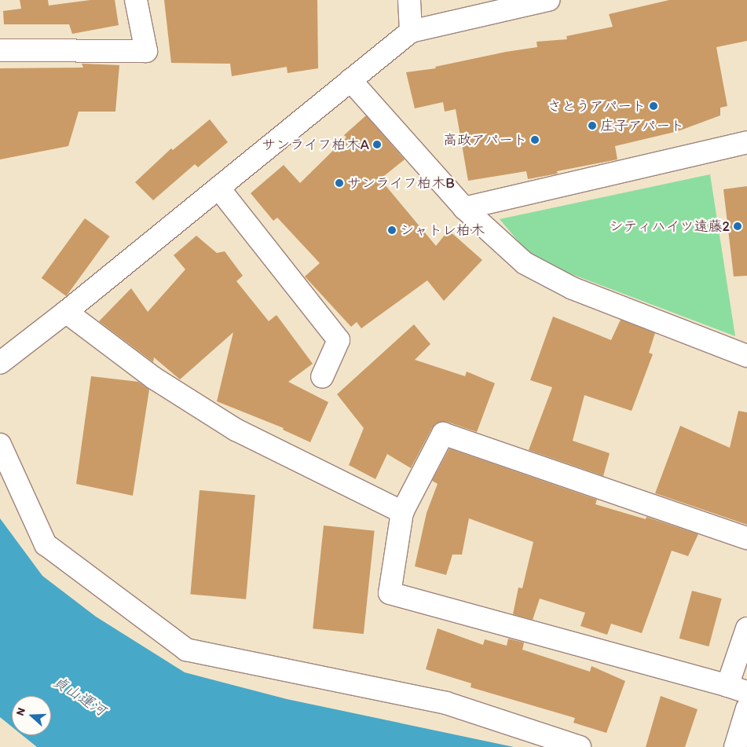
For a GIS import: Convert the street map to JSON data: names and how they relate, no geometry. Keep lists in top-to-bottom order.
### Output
{
  "water": ["貞山運河"],
  "places": [
    "さとうアパート",
    "庄子アパート",
    "高政アパート",
    "サンライフ柏木A",
    "サンライフ柏木B",
    "シティハイツ遠藤2",
    "シャトレ柏木"
  ],
  "north": "left"
}
